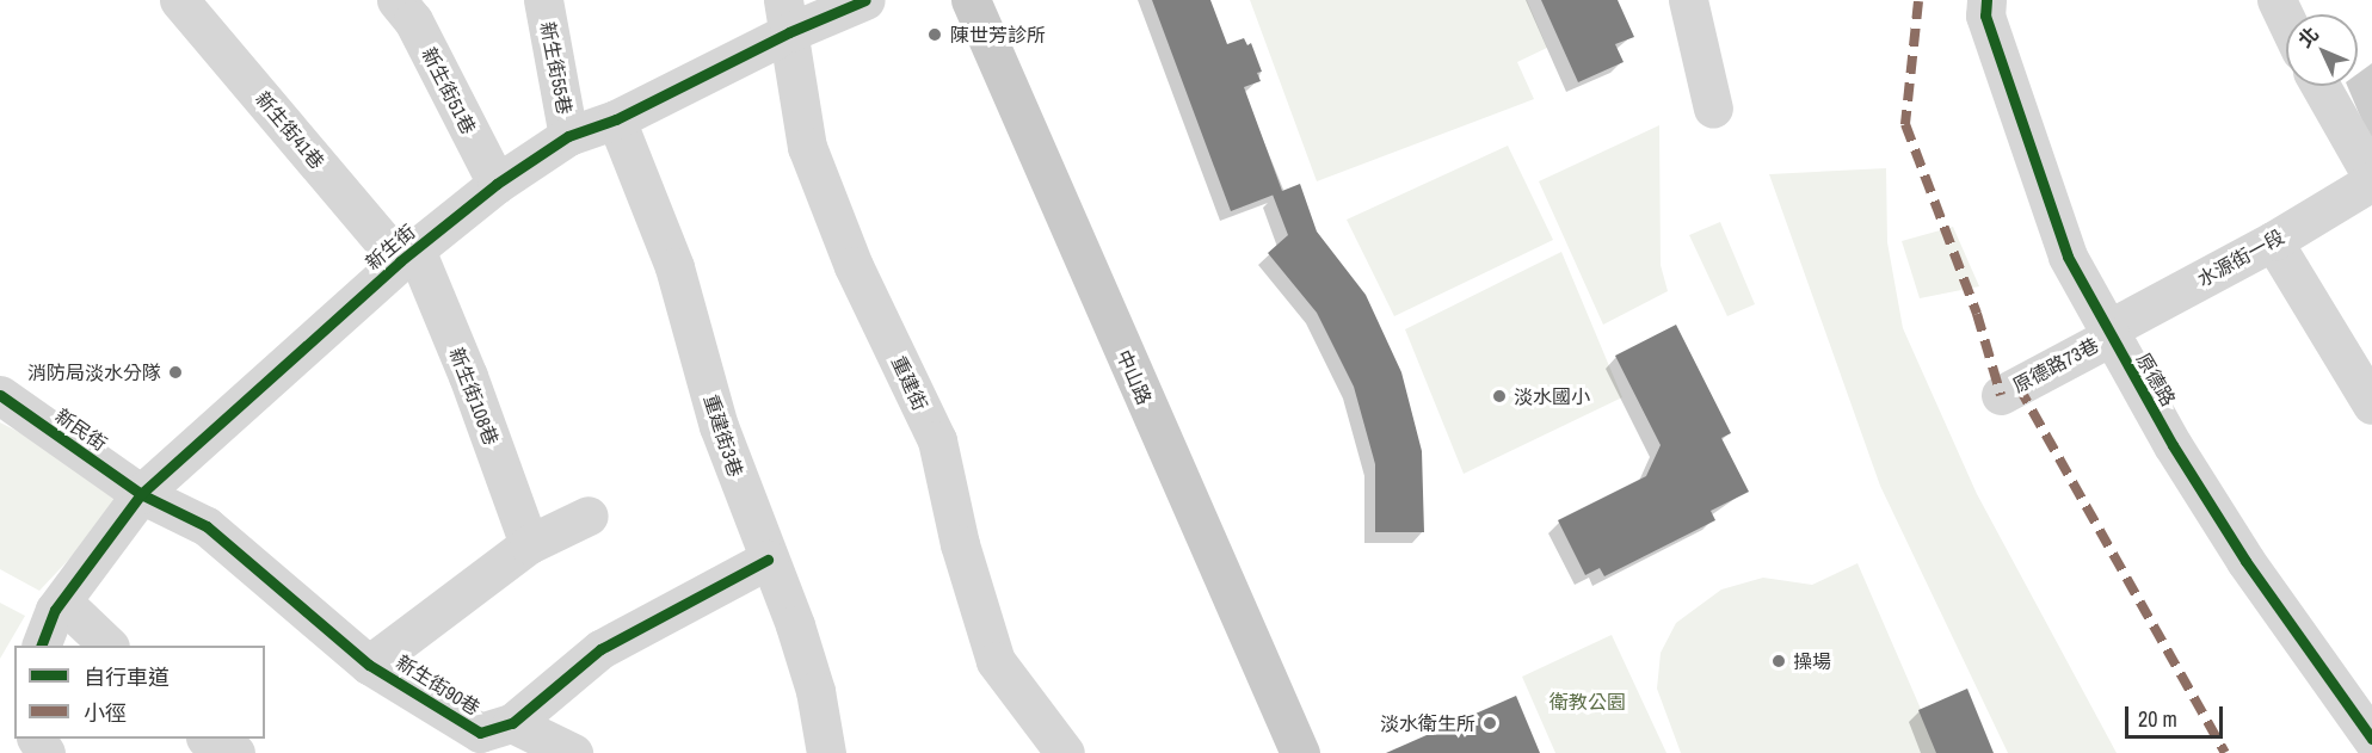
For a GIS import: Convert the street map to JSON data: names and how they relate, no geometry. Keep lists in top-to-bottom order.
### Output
{
  "streets": {
    "main road": ["中山路"],
    "street": [
      "新生街55巷",
      "新生街51巷",
      "新生街41巷",
      "新生街",
      "水源街一段",
      "原德路73巷",
      "原德路",
      "重建街",
      "新生街108巷",
      "新民街",
      "重建街3巷",
      "新生街90巷"
    ]
  },
  "crossings": [
    ["新生街55巷", "新生街"],
    ["新生街51巷", "新生街"],
    ["新生街41巷", "新生街"],
    ["新生街41巷", "新生街108巷"],
    ["新生街", "重建街"],
    ["新生街", "新生街108巷"],
    ["新生街", "新民街"],
    ["新生街", "重建街3巷"],
    ["新生街", "新生街90巷"],
    ["水源街一段", "原德路73巷"],
    ["水源街一段", "原德路"],
    ["原德路73巷", "原德路"],
    ["新民街", "新生街90巷"],
    ["重建街3巷", "新生街90巷"]
  ],
  "parks": ["衛教公園"],
  "places": [
    "陳世芳診所",
    "消防局淡水分隊",
    "淡水國小",
    "操場",
    "淡水衛生所"
  ],
  "legend": ["自行車道", "小徑"],
  "scale_bar": "20 m",
  "north": "top left"
}
